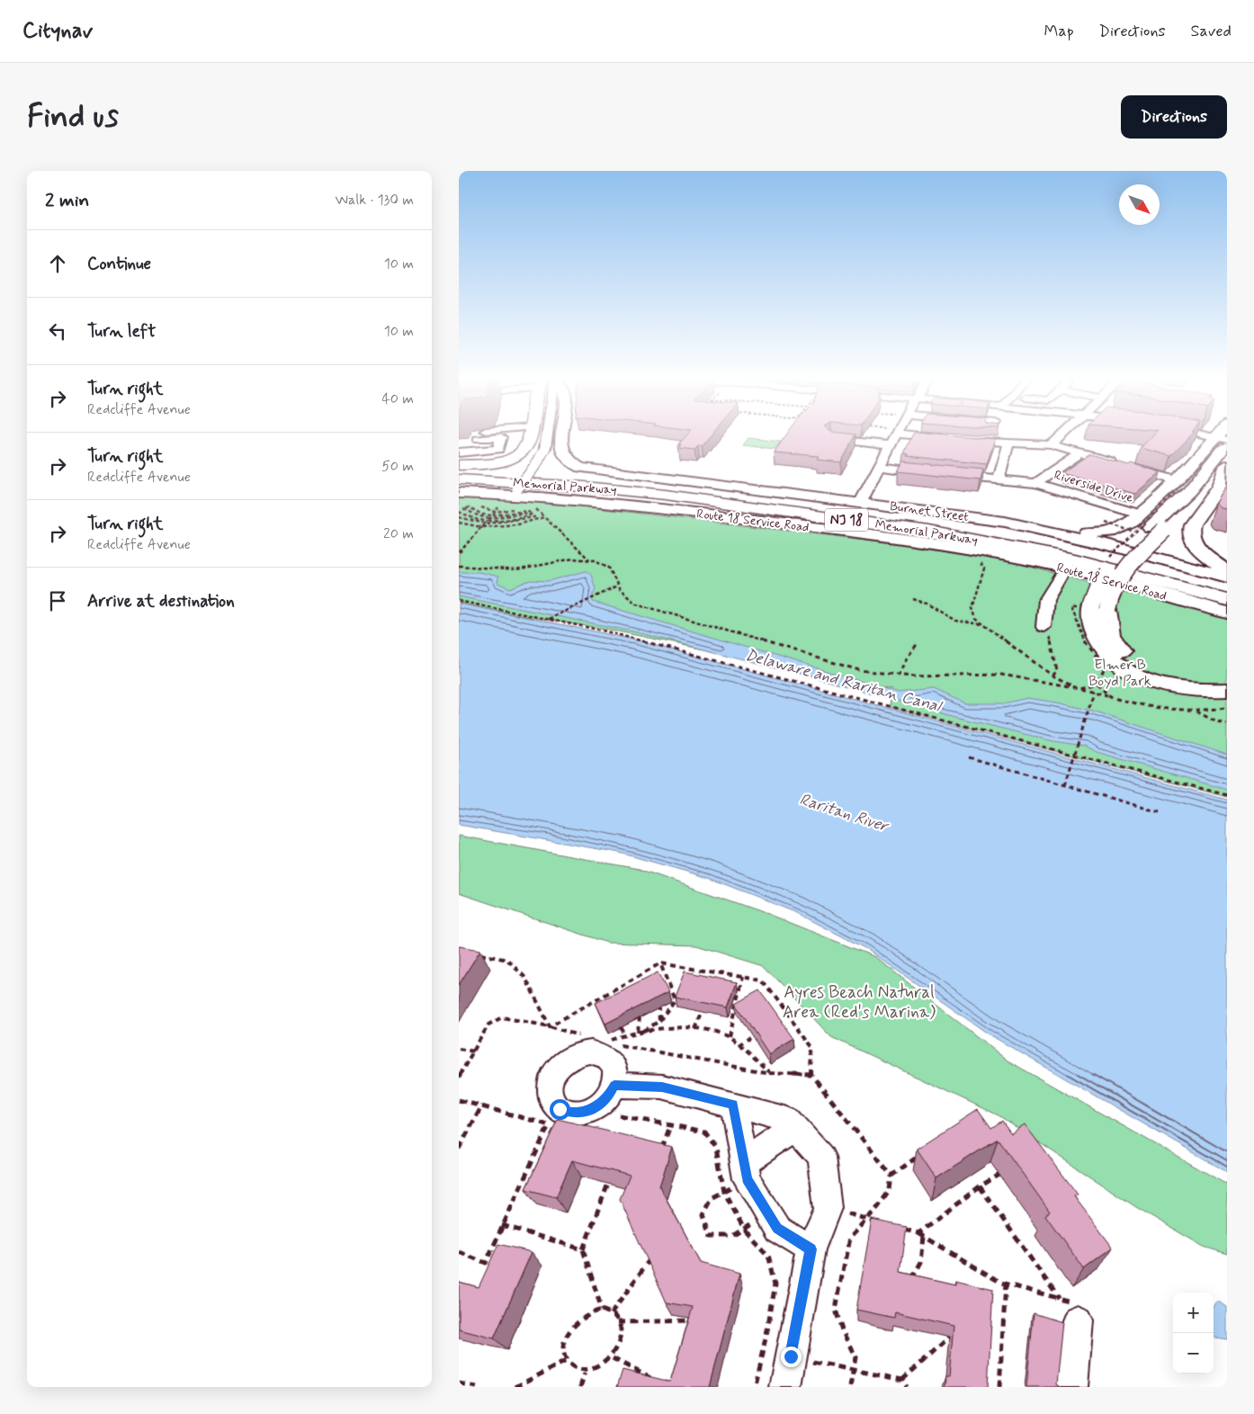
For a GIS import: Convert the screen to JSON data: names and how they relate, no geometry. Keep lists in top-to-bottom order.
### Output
{
  "streets": {
    "highway": ["Memorial Parkway", "NJ 18"],
    "main road": ["Burnet Street", "Route 18 Service Road"],
    "street": ["Riverside Drive"]
  },
  "crossings": [
    ["Memorial Parkway", "Route 18 Service Road"]
  ],
  "water": ["Delaware and Raritan Canal", "Raritan River"],
  "parks": ["Elmer B Boyd Park", "Ayres Beach Natural Area (Red's Marina)"],
  "north": "bottom right",
  "page": {
    "header": "Citynav",
    "nav": ["Map", "Directions", "Saved"],
    "buttons": "Directions",
    "title": "Find us",
    "heading": ["2 min", "Walk · 130 m"],
    "list": [
      ["Continue", "10 m"],
      ["Turn left", "10 m"],
      ["Turn right", "Redcliffe Avenue", "40 m"],
      ["Turn right", "Redcliffe Avenue", "50 m"],
      ["Turn right", "Redcliffe Avenue", "20 m"],
      "Arrive at destination"
    ],
    "map_buttons": ["+", "−"]
  }
}
